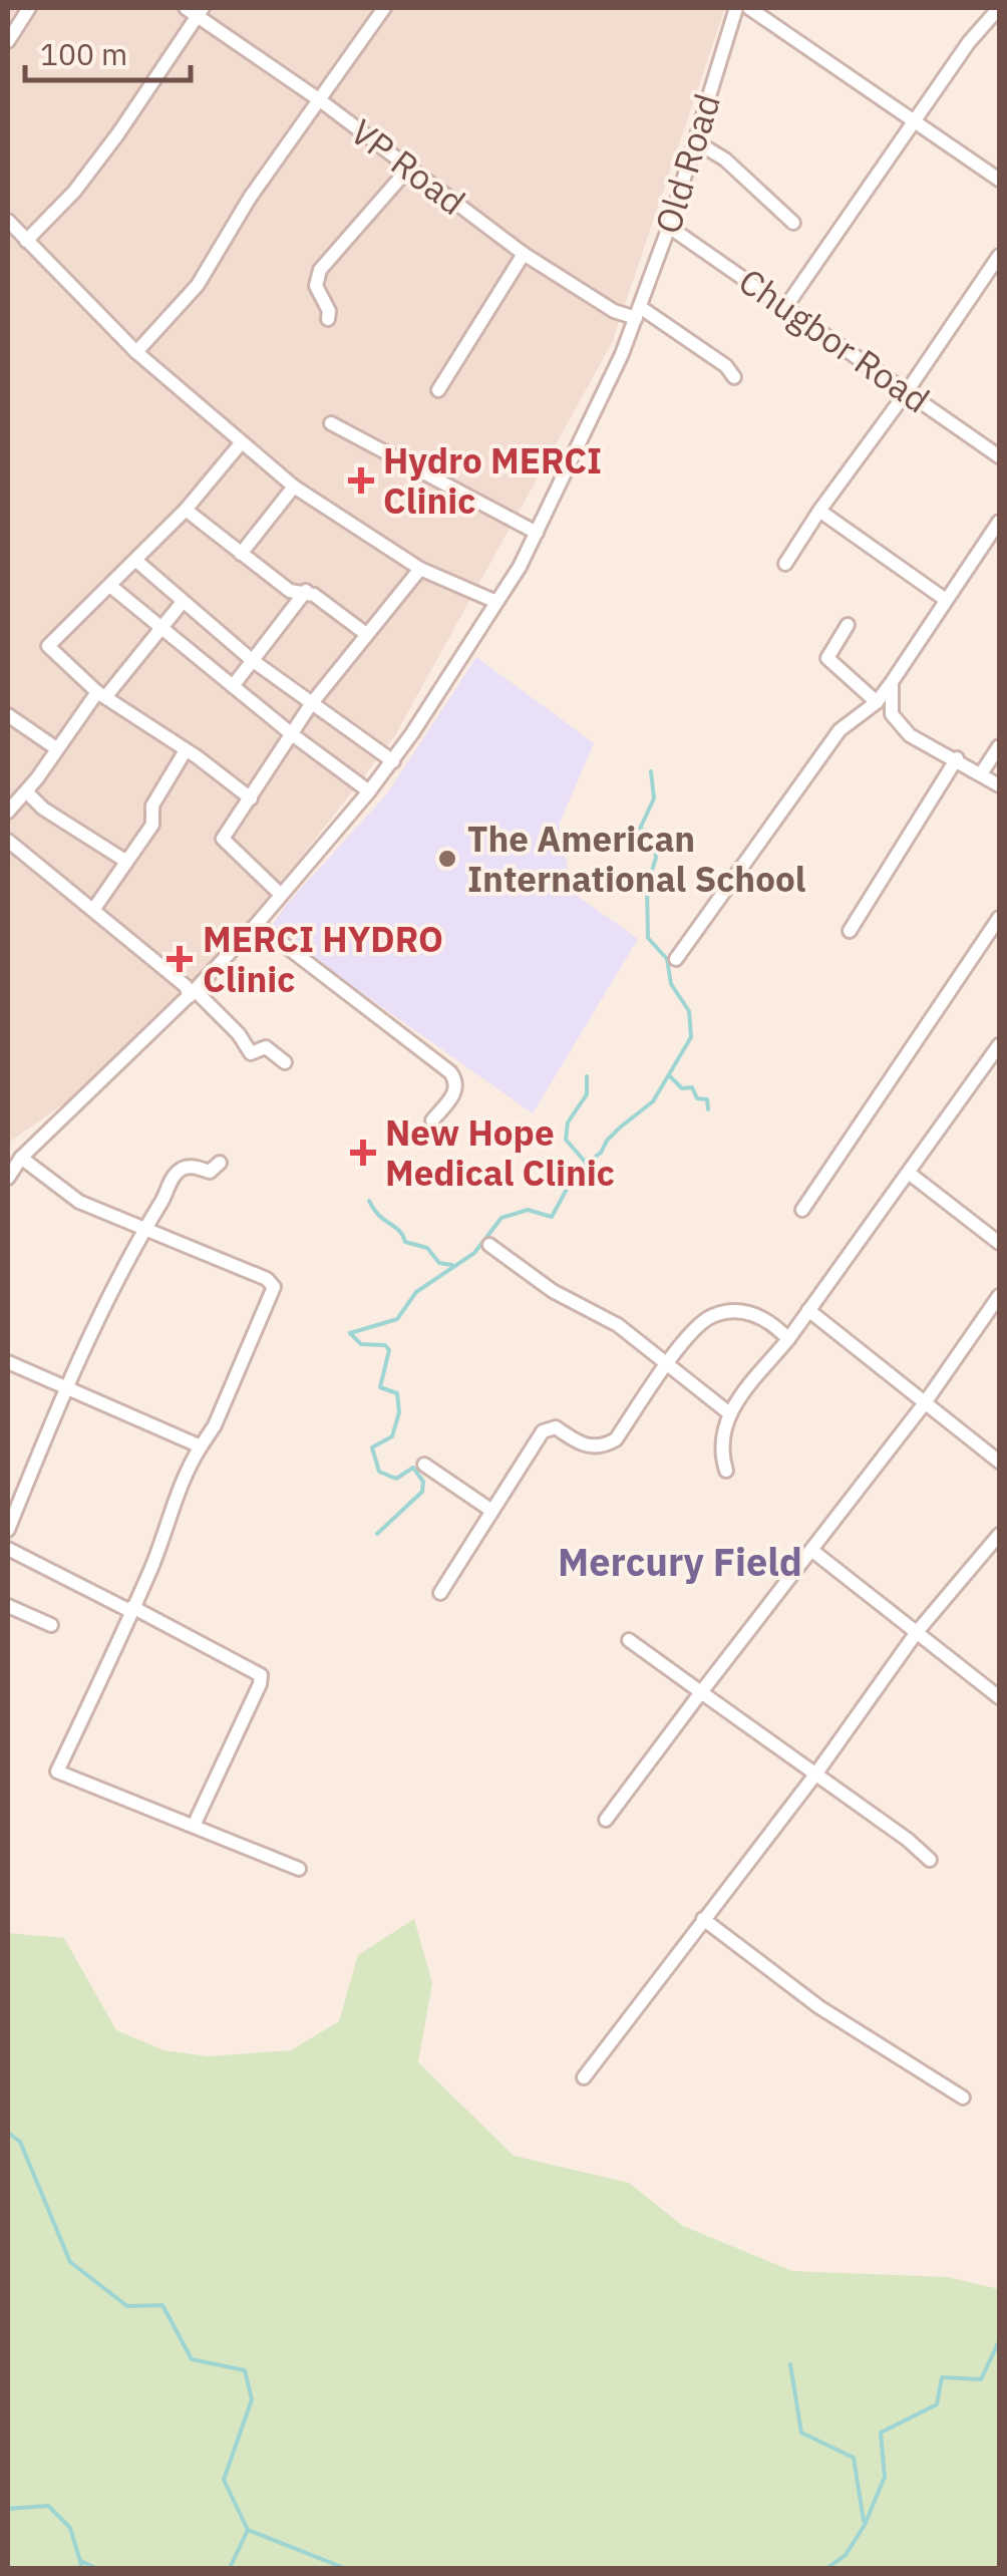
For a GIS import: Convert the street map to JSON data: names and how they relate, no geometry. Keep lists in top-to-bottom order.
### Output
{
  "streets": {
    "street": ["Old Road", "VP Road", "Chugbor Road"]
  },
  "crossings": [
    ["Old Road", "VP Road"],
    ["Old Road", "Chugbor Road"]
  ],
  "districts": ["Mercury Field"],
  "places": {
    "health": ["Hydro MERCI Clinic", "MERCI HYDRO Clinic", "New Hope Medical Clinic"],
    "other": ["The American International School"]
  },
  "scale_bar": "100 m"
}
